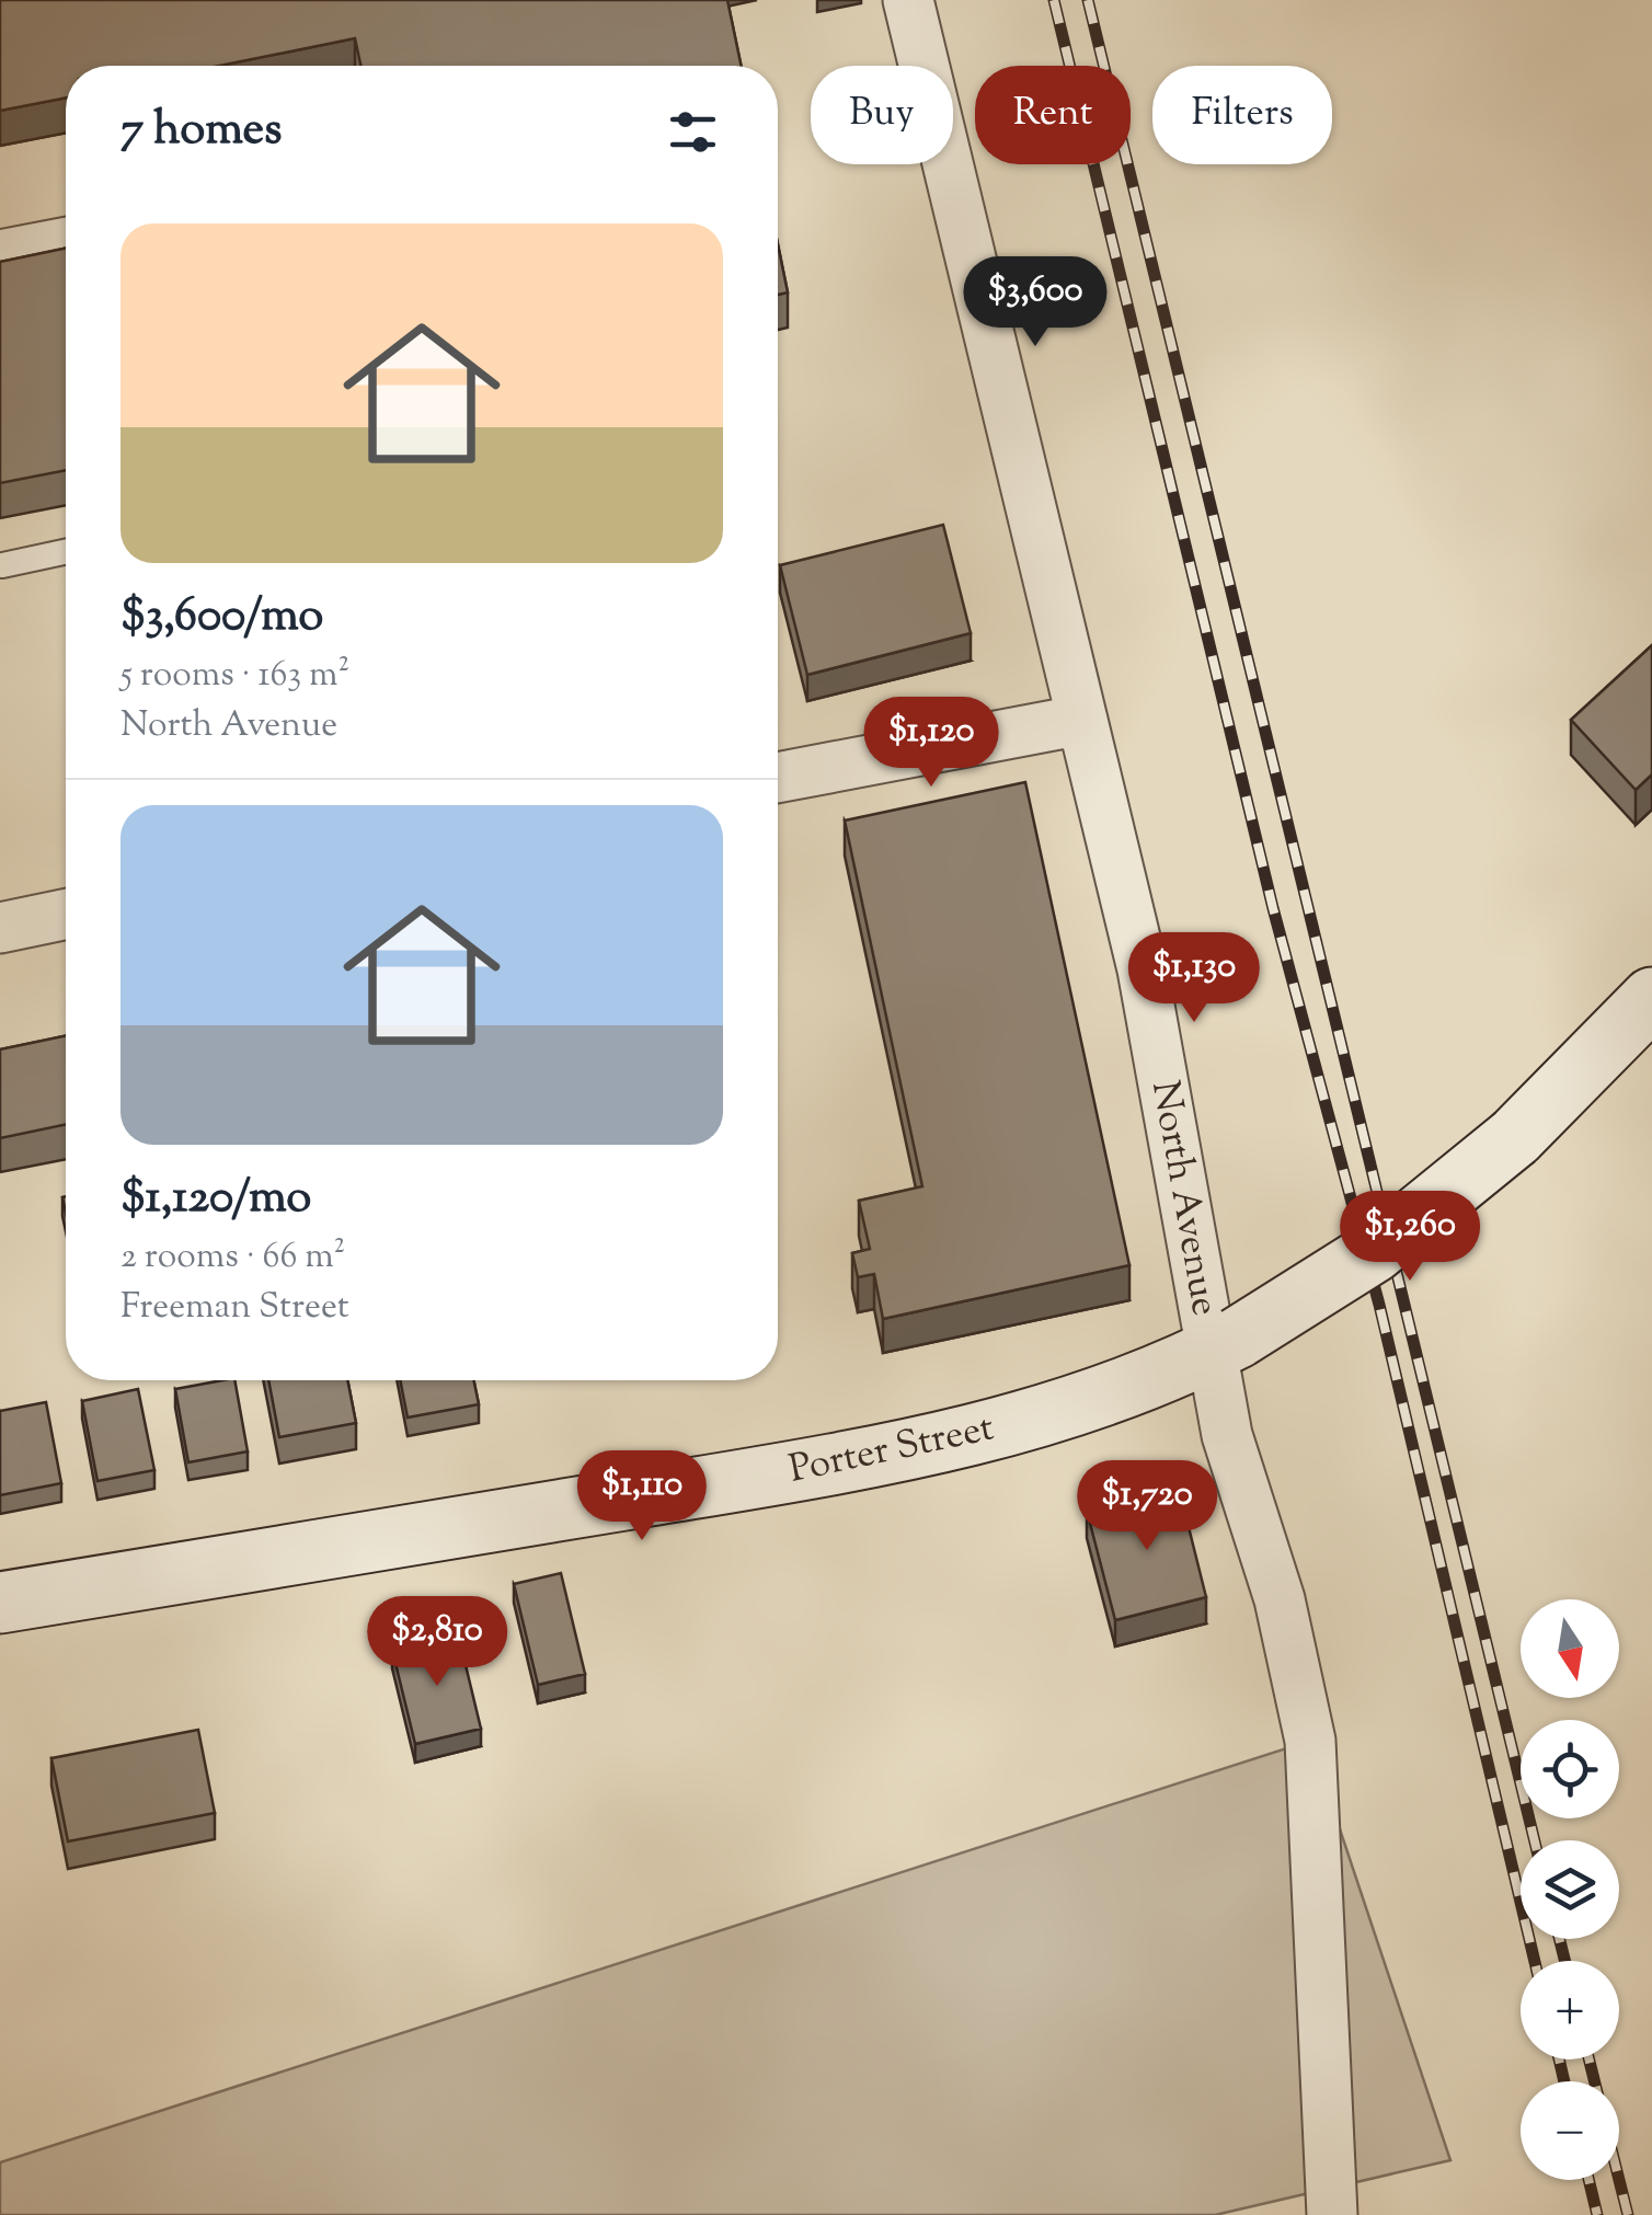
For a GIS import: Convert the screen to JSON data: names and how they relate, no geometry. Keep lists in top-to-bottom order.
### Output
{
  "streets": {
    "street": ["North Avenue", "Porter Street"]
  },
  "crossings": [
    ["North Avenue", "Porter Street"]
  ],
  "north": "bottom",
  "page": {
    "chip": ["Buy", "Rent", "Filters"],
    "heading": "7 homes",
    "list": [
      {
        "name": "$3,600/mo",
        "note": "5 rooms · 163 m² · North Avenue"
      },
      {
        "name": "$1,120/mo",
        "note": "2 rooms · 66 m² · Freeman Street"
      }
    ],
    "price": [
      "$3,600",
      "$1,120",
      "$1,130",
      "$1,260",
      "$1,110",
      "$1,720",
      "$2,810"
    ],
    "map_buttons": ["+", "−"]
  }
}
